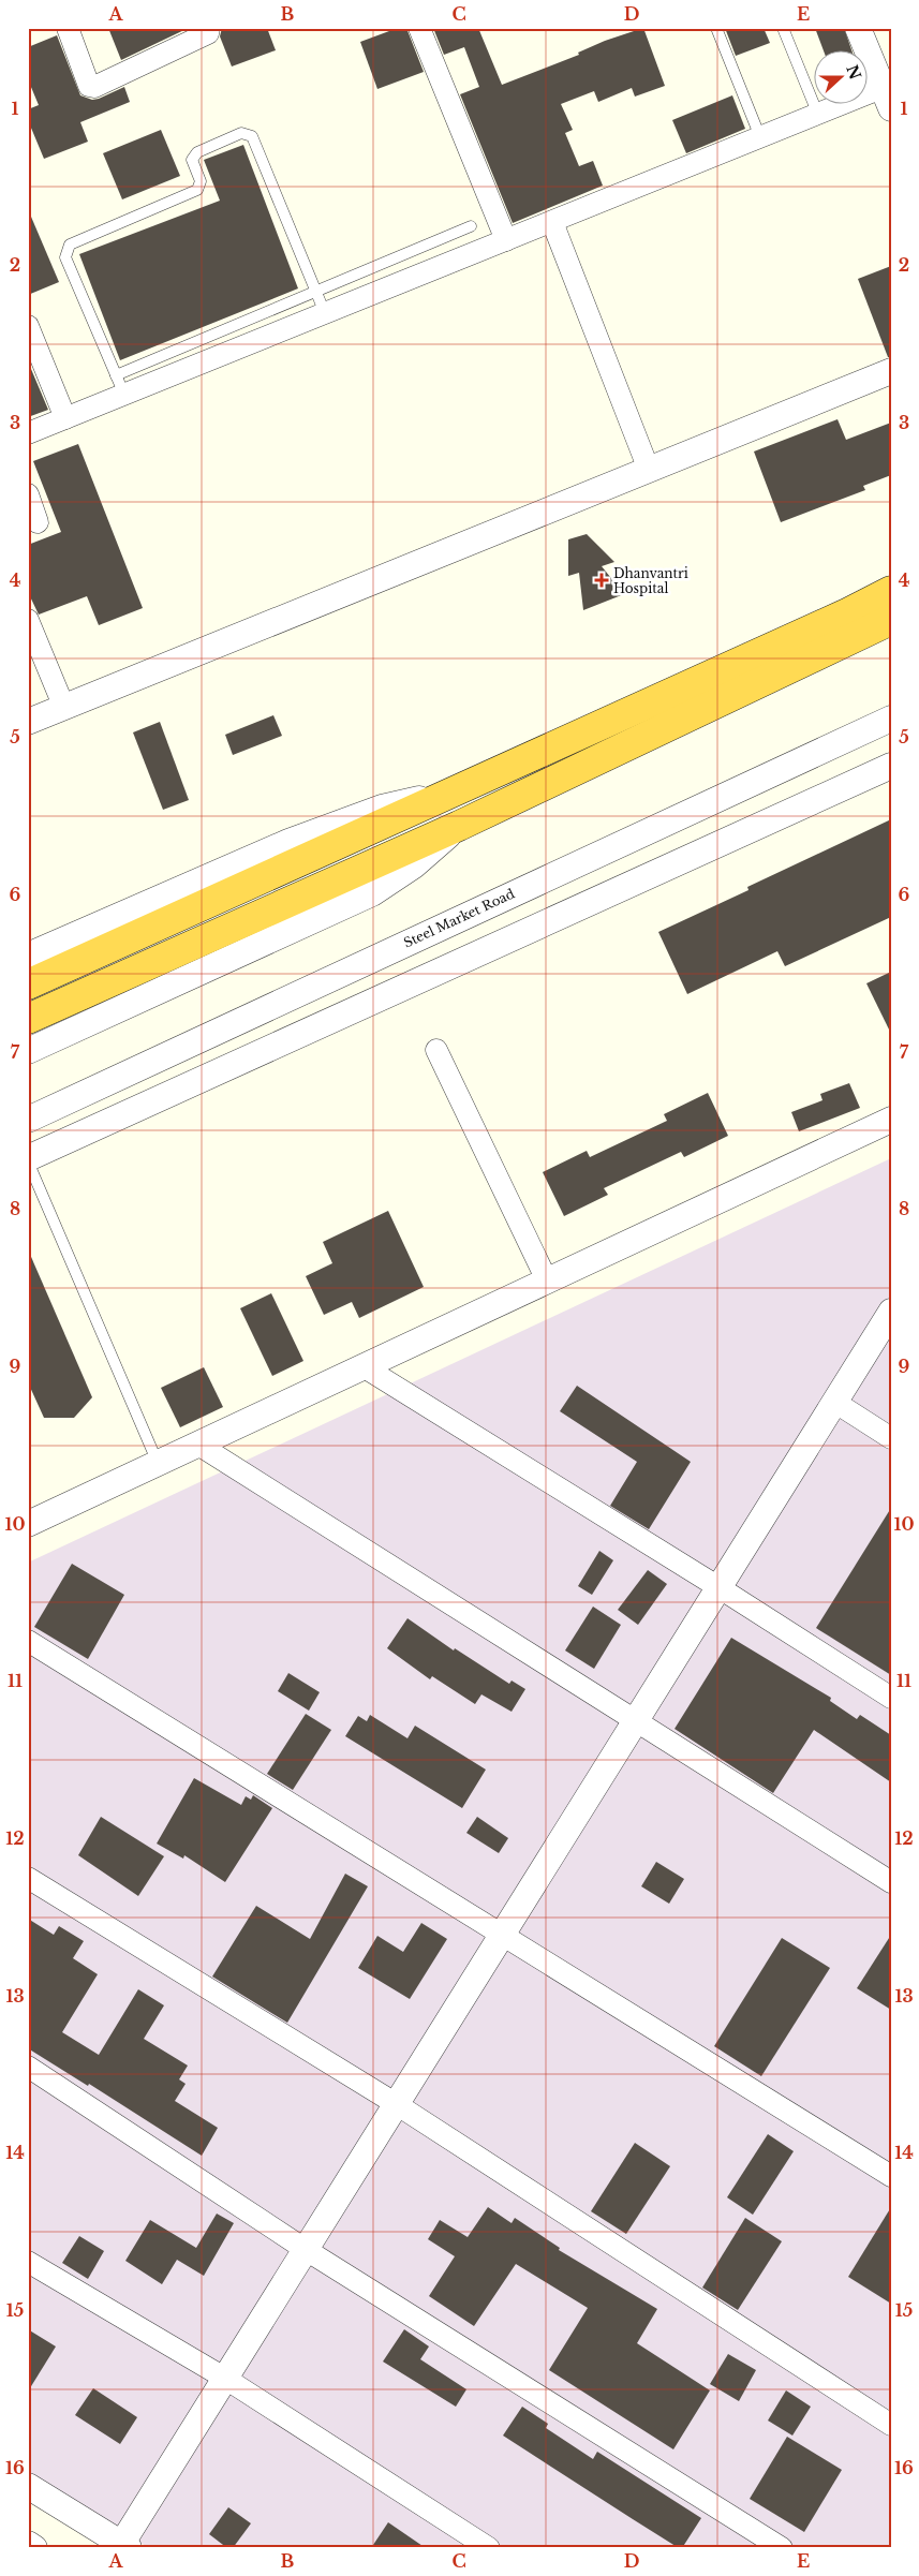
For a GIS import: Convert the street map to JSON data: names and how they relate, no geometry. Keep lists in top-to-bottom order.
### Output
{
  "streets": {
    "street": ["Steel Market Road"]
  },
  "places": {
    "health": ["Dhanvantri Hospital"]
  },
  "north": "right",
  "grid": {
    "columns": [
      "A",
      "B",
      "C",
      "D",
      "E"
    ],
    "rows": [
      "1",
      "2",
      "3",
      "4",
      "5",
      "6",
      "7",
      "8",
      "9",
      "10",
      "11",
      "12",
      "13",
      "14",
      "15",
      "16"
    ]
  }
}
